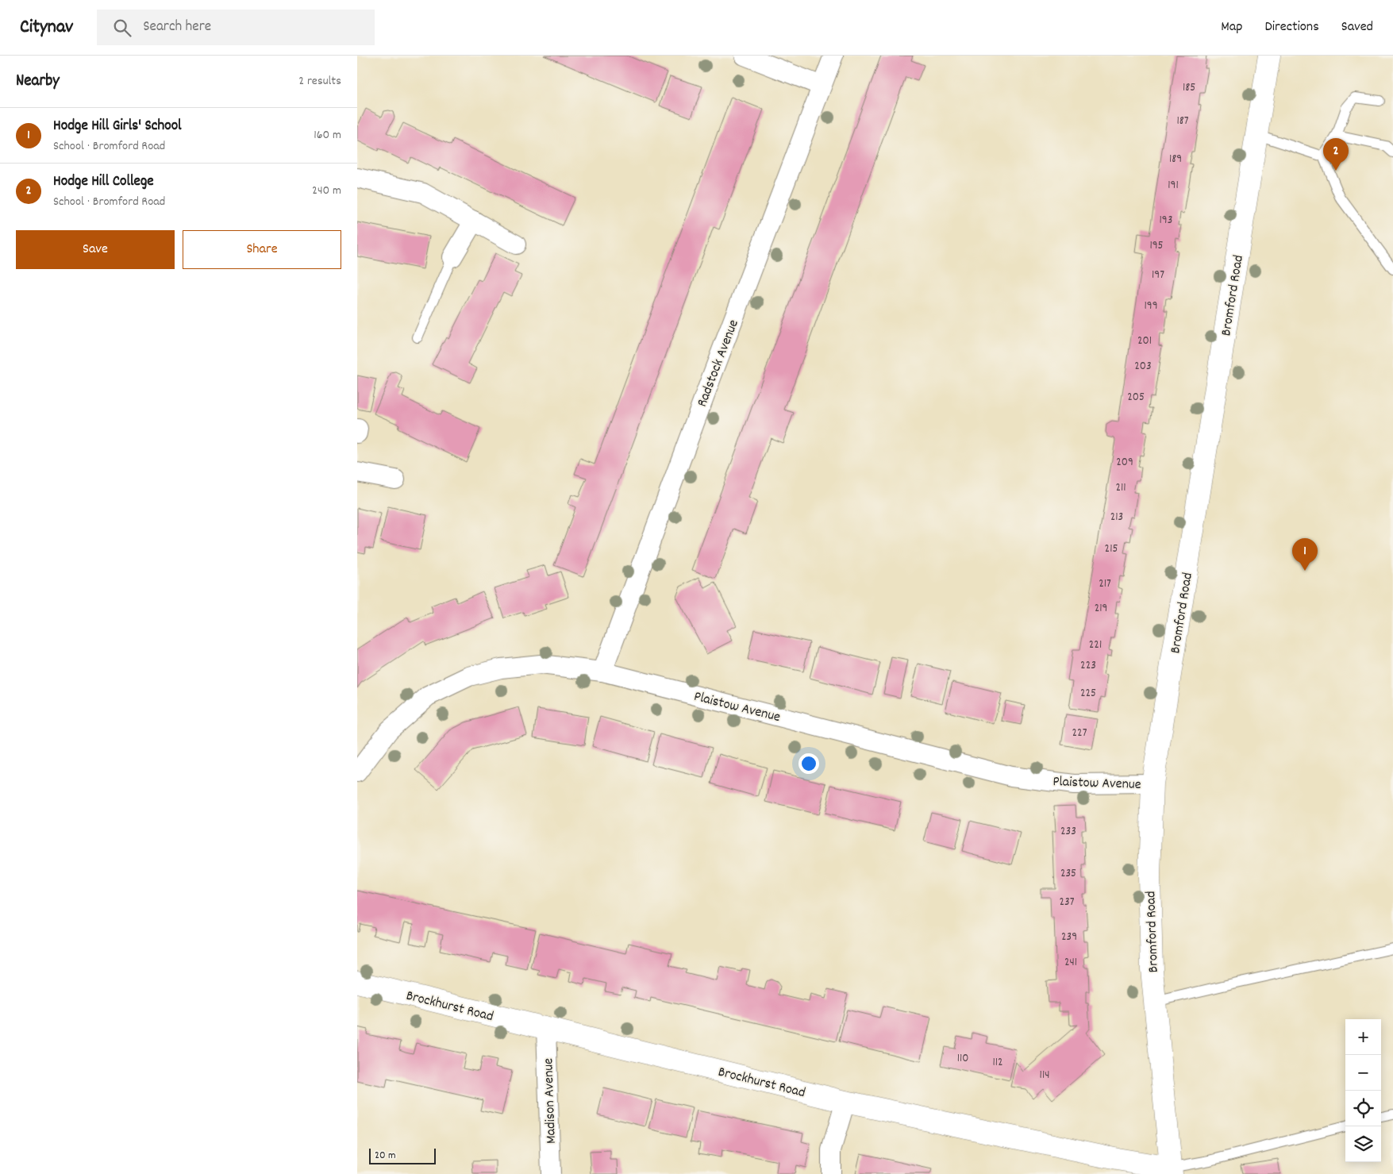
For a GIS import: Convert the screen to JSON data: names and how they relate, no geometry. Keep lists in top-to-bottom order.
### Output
{
  "streets": {
    "street": [
      "Bromford Road",
      "Radstock Avenue",
      "Plaistow Avenue",
      "Brockhurst Road",
      "Madison Avenue"
    ]
  },
  "crossings": [
    ["Bromford Road", "Plaistow Avenue"],
    ["Bromford Road", "Brockhurst Road"],
    ["Radstock Avenue", "Plaistow Avenue"],
    ["Brockhurst Road", "Madison Avenue"]
  ],
  "house_numbers": [
    "185",
    "187",
    "189",
    "191",
    "193",
    "195",
    "197",
    "199",
    "201",
    "203",
    "205",
    "209",
    "211",
    "213",
    "215",
    "217",
    "219",
    "221",
    "223",
    "225",
    "227",
    "233",
    "235",
    "237",
    "239",
    "241",
    "110",
    "112",
    "114"
  ],
  "scale_bar": "20 m",
  "page": {
    "header": "Citynav",
    "search": "Search here",
    "nav": ["Map", "Directions", "Saved"],
    "heading": ["Nearby", "2 results"],
    "list": [
      {
        "mark": "1",
        "name": "Hodge Hill Girls' School",
        "note": "School · Bromford Road",
        "value": "160 m"
      },
      {
        "mark": "2",
        "name": "Hodge Hill College",
        "note": "School · Bromford Road",
        "value": "240 m"
      }
    ],
    "pins": ["2", "1"],
    "buttons": ["Save", "Share"],
    "map_buttons": ["+", "−"],
    "scale": "20 m"
  }
}
